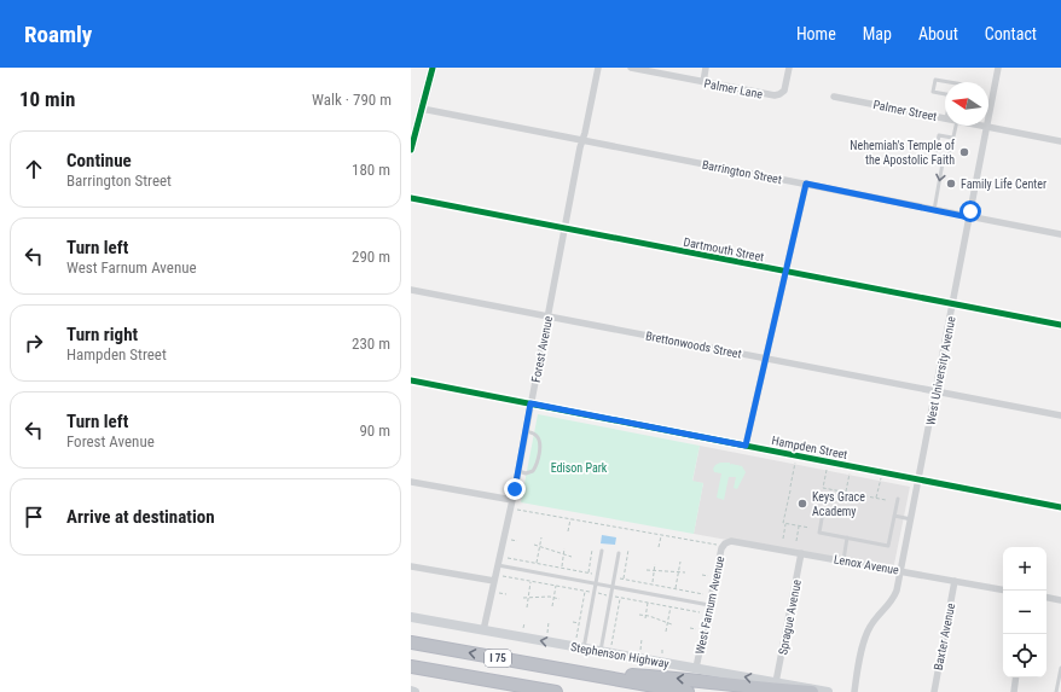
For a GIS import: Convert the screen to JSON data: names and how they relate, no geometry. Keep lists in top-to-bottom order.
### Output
{
  "streets": {
    "highway": ["I 75"],
    "main road": ["Stephenson Highway"],
    "street": [
      "Palmer Lane",
      "Palmer Street",
      "Barrington Street",
      "Dartmouth Street",
      "Brettonwoods Street",
      "Forest Avenue",
      "West University Avenue",
      "Hampden Street",
      "Lenox Avenue",
      "West Farnum Avenue",
      "Sprague Avenue",
      "Baxter Avenue"
    ]
  },
  "crossings": [
    ["Palmer Street", "West University Avenue"],
    ["Barrington Street", "Forest Avenue"],
    ["Barrington Street", "West University Avenue"],
    ["Dartmouth Street", "Forest Avenue"],
    ["Dartmouth Street", "West University Avenue"],
    ["Brettonwoods Street", "Forest Avenue"],
    ["Brettonwoods Street", "West University Avenue"],
    ["Forest Avenue", "Hampden Street"],
    ["Forest Avenue", "Stephenson Highway"],
    ["West University Avenue", "Hampden Street"],
    ["West University Avenue", "Lenox Avenue"],
    ["Lenox Avenue", "West Farnum Avenue"],
    ["Lenox Avenue", "Sprague Avenue"],
    ["Lenox Avenue", "Baxter Avenue"],
    ["West Farnum Avenue", "Stephenson Highway"],
    ["Sprague Avenue", "Stephenson Highway"]
  ],
  "one_way": ["Stephenson Highway"],
  "parks": ["Edison Park"],
  "places": ["Nehemiah's Temple of the Apostolic Faith", "Family Life Center", "Keys Grace Academy"],
  "north": "left",
  "page": {
    "header": "Roamly",
    "nav": [
      "Home",
      "Map",
      "About",
      "Contact"
    ],
    "heading": ["10 min", "Walk · 790 m"],
    "list": [
      ["Continue", "Barrington Street", "180 m"],
      ["Turn left", "West Farnum Avenue", "290 m"],
      ["Turn right", "Hampden Street", "230 m"],
      ["Turn left", "Forest Avenue", "90 m"],
      "Arrive at destination"
    ],
    "map_buttons": ["+", "−"]
  }
}
